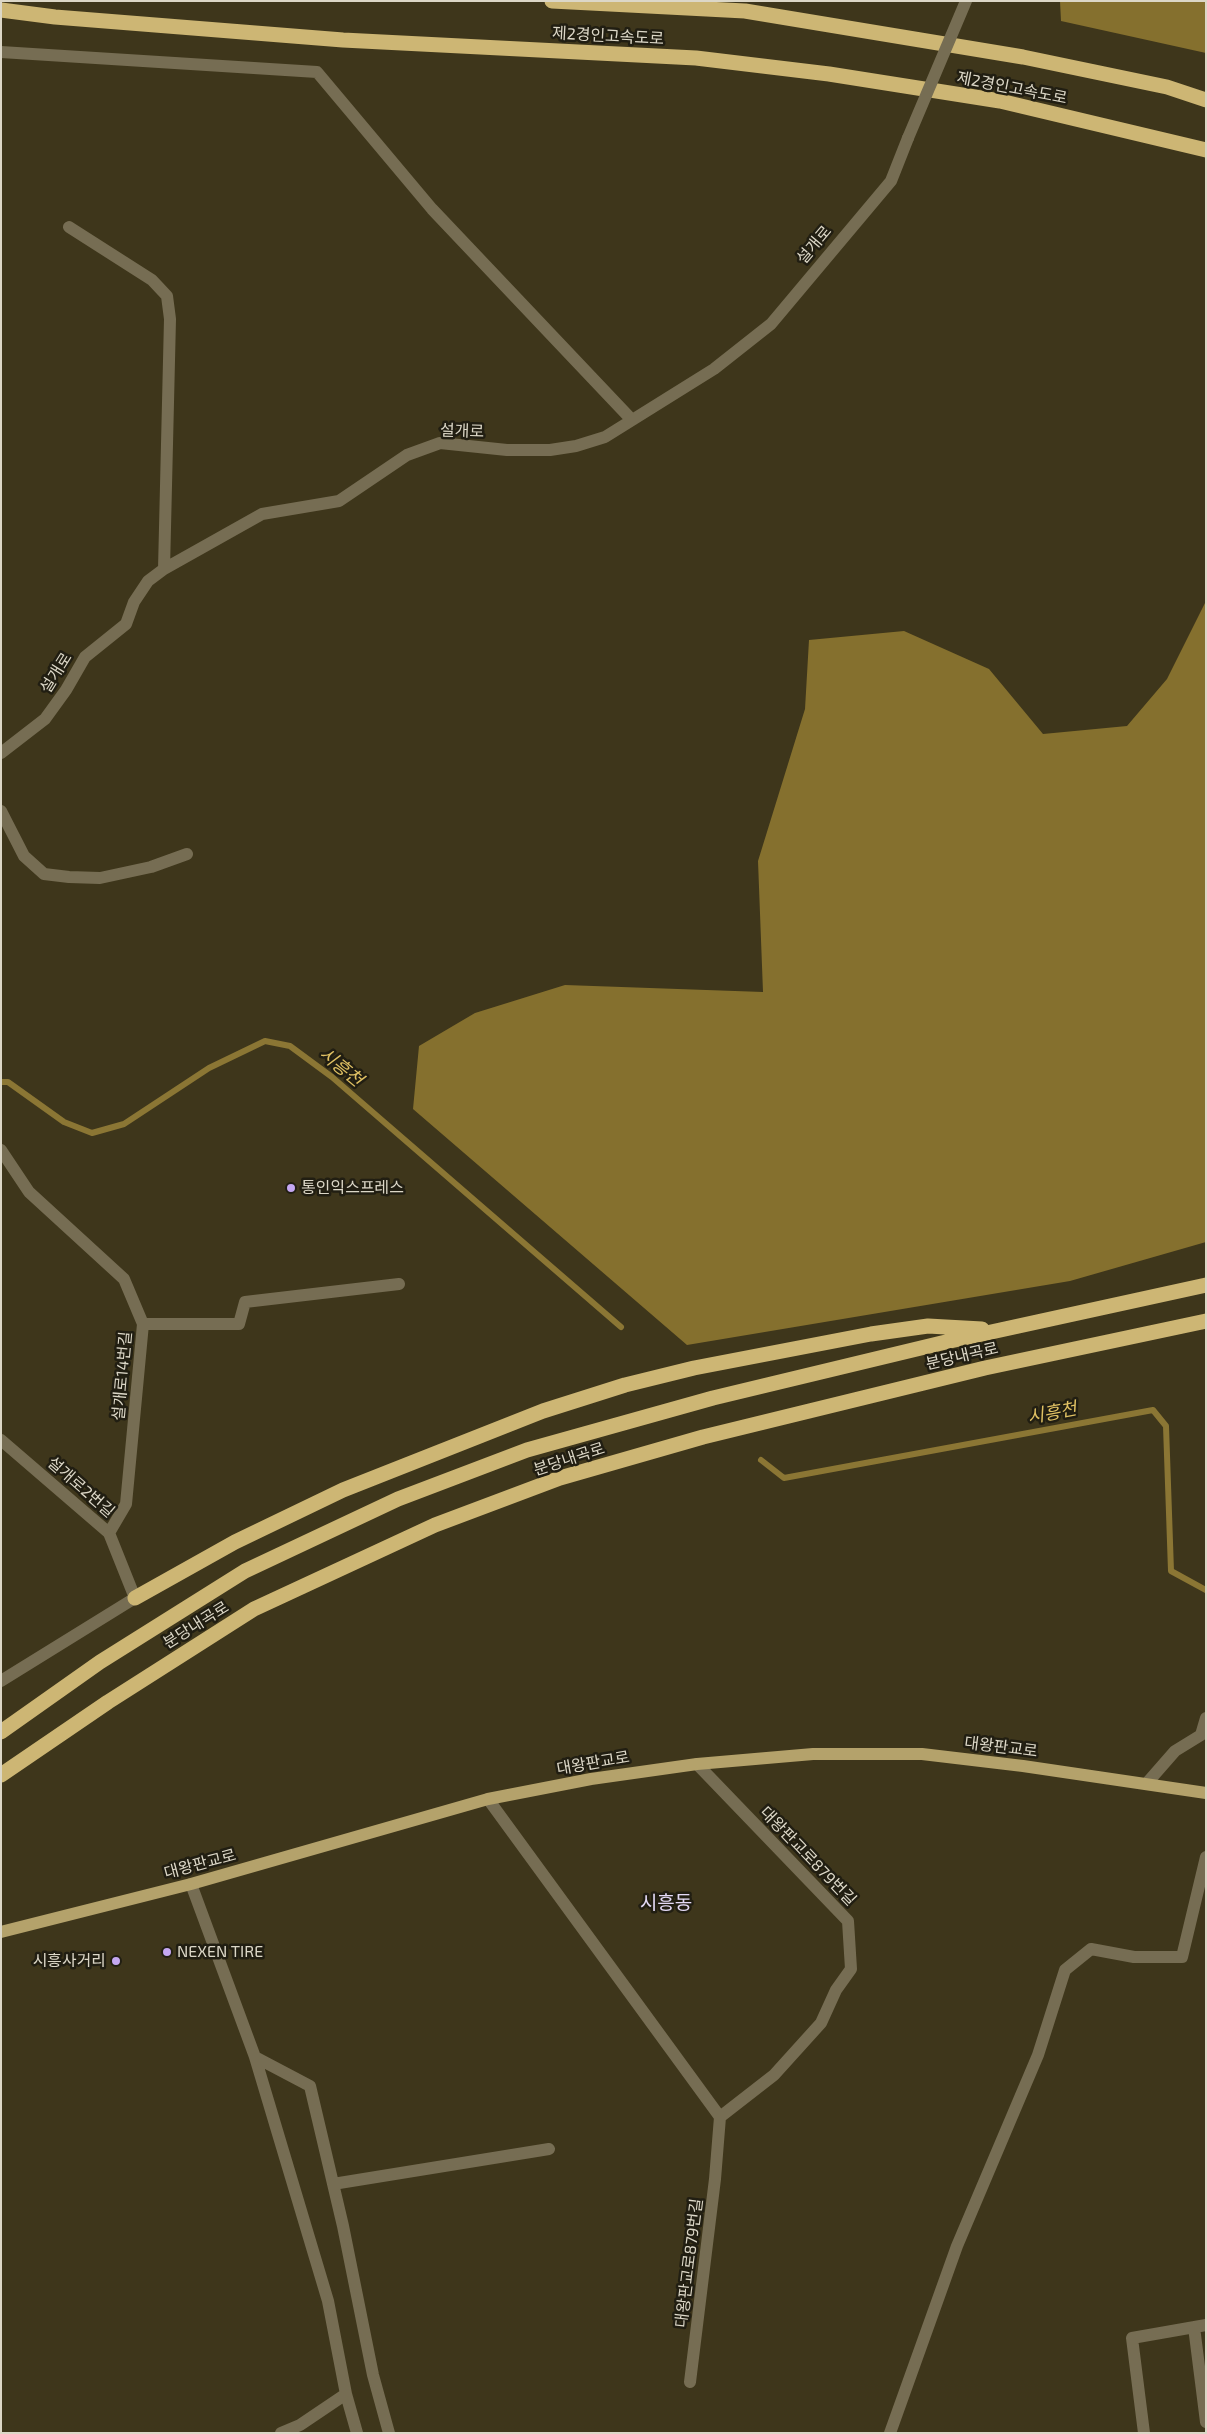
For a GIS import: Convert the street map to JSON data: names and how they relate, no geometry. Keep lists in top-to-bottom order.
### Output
{
  "streets": {
    "highway": ["제2경인고속도로", "분당내곡로"],
    "main road": ["대왕판교로"],
    "street": [
      "설개로",
      "설개로14번길",
      "설개로2번길",
      "대왕판교로879번길"
    ]
  },
  "crossings": [
    ["설개로14번길", "설개로2번길"],
    ["대왕판교로", "대왕판교로879번길"]
  ],
  "districts": ["시흥동"],
  "water": ["시흥천"],
  "places": ["통인익스프레스", "NEXEN TIRE", "시흥사거리"]
}
